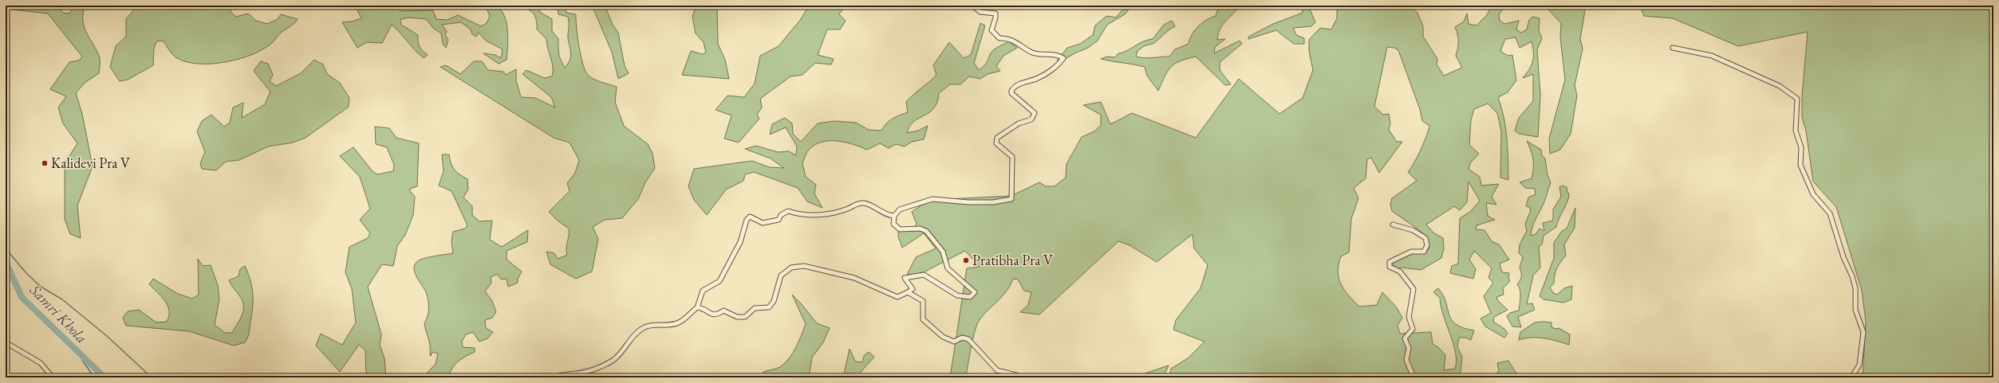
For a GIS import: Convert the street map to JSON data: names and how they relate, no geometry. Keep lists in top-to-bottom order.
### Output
{
  "water": ["Samri Khola"],
  "places": ["Kalidevi Pra V", "Pratibha Pra V"]
}
